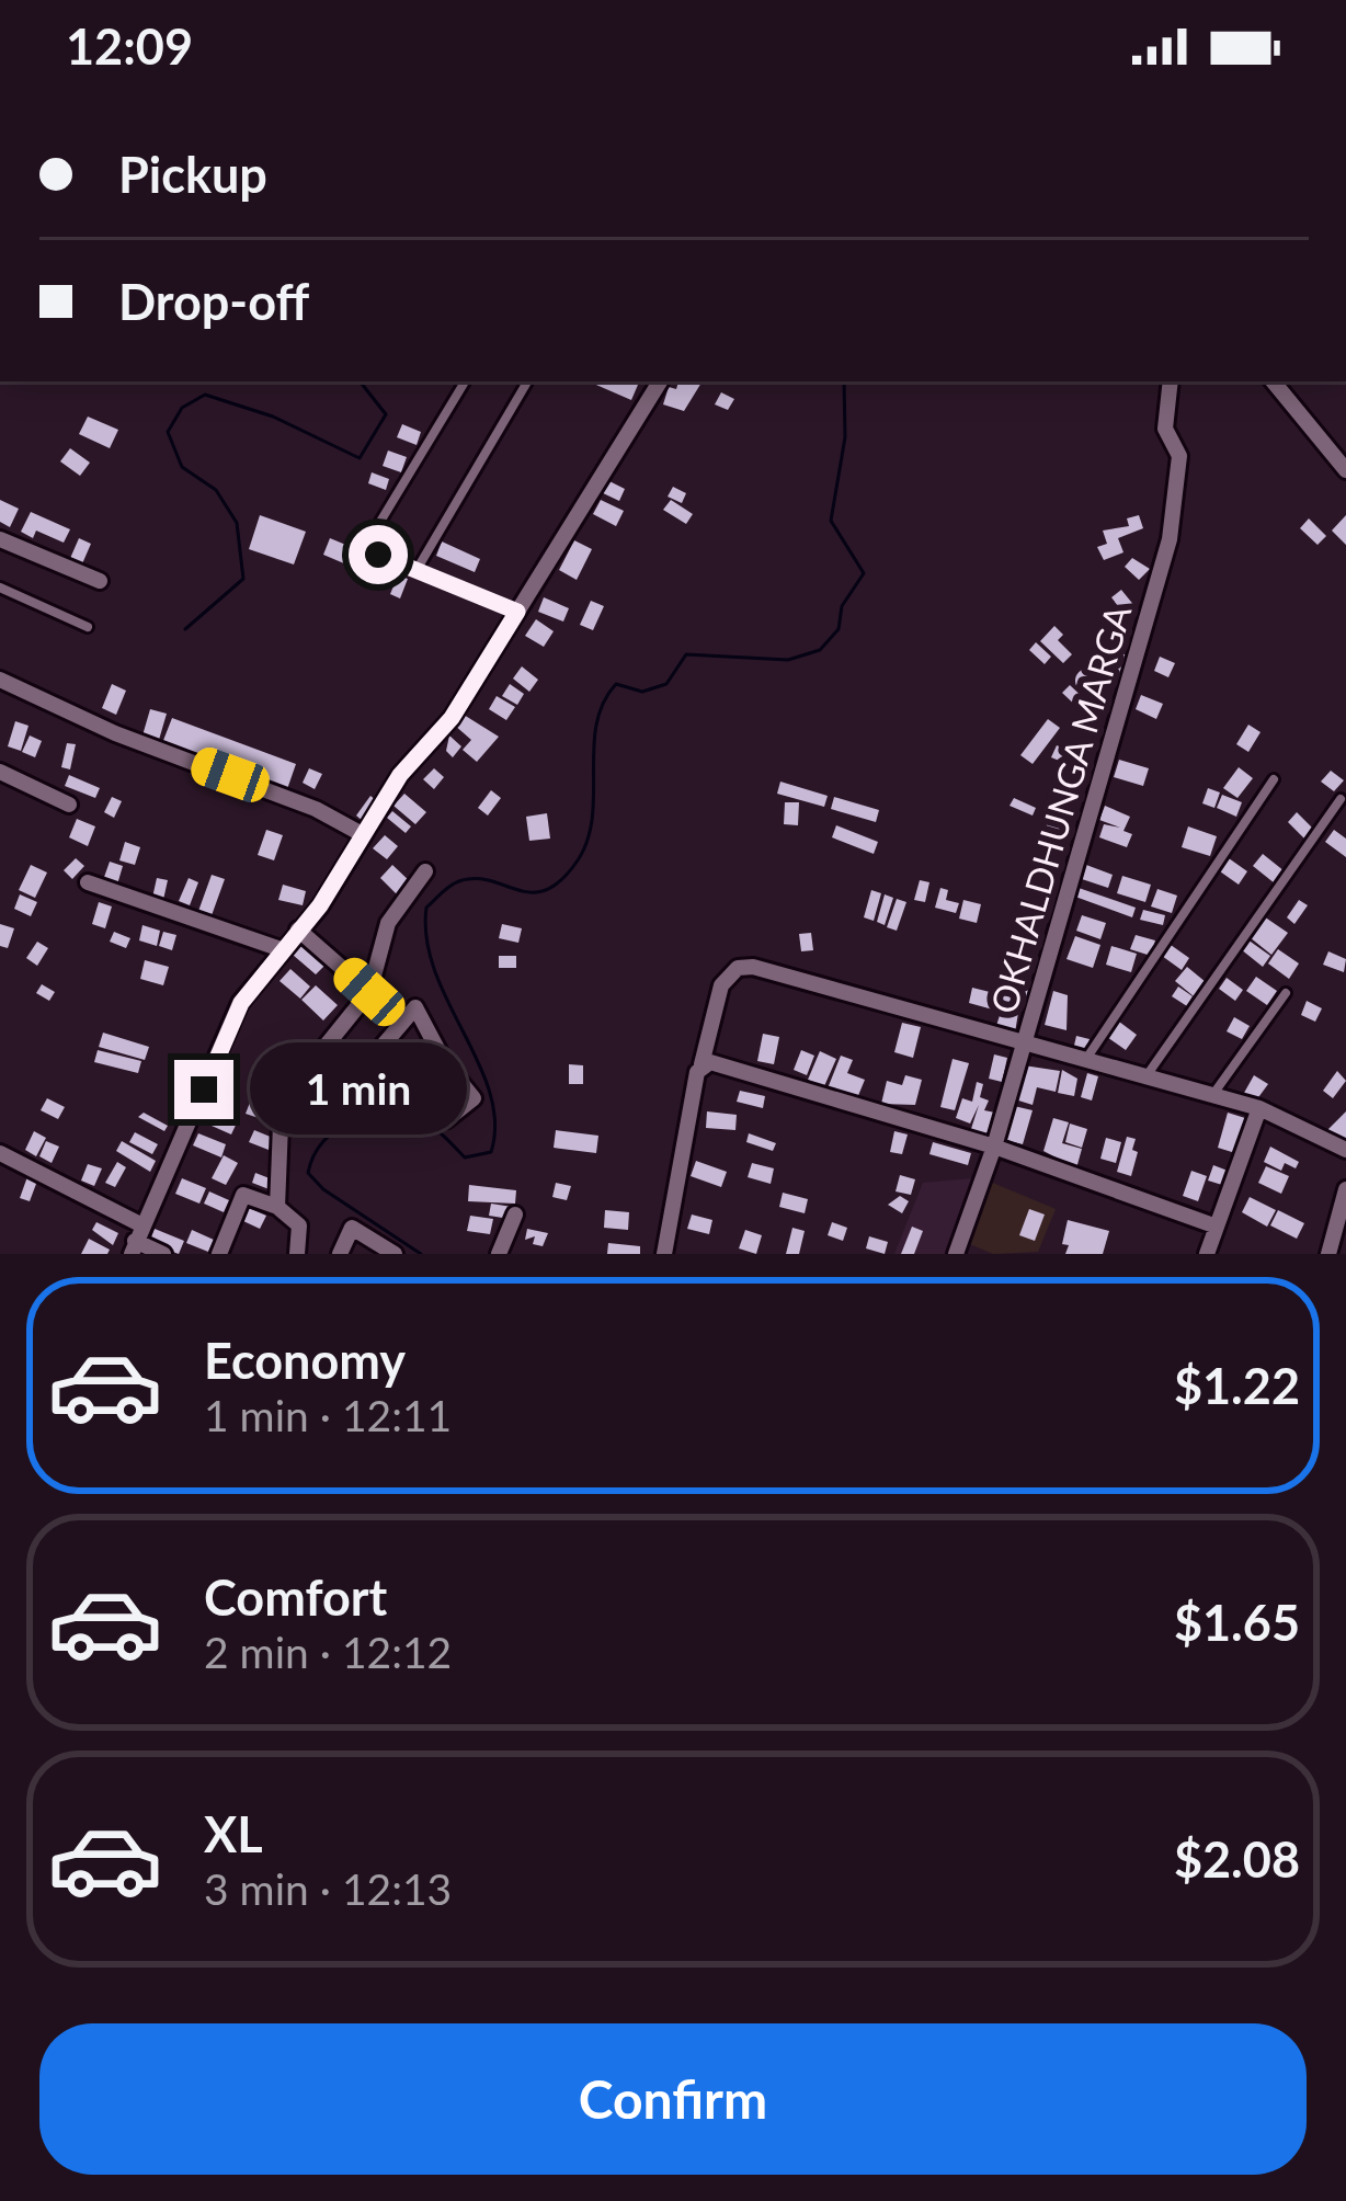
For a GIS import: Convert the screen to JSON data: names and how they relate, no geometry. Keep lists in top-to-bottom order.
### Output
{
  "streets": {
    "street": ["OKHALDHUNGA MARGA"]
  },
  "page": {
    "status": "12:09",
    "banner": ["Pickup", "Drop-off"],
    "bubble": "1 min",
    "list": [
      {
        "name": "Economy",
        "note": "1 min · 12:11",
        "value": "$1.22"
      },
      {
        "name": "Comfort",
        "note": "2 min · 12:12",
        "value": "$1.65"
      },
      {
        "name": "XL",
        "note": "3 min · 12:13",
        "value": "$2.08"
      }
    ],
    "buttons": "Confirm"
  }
}
